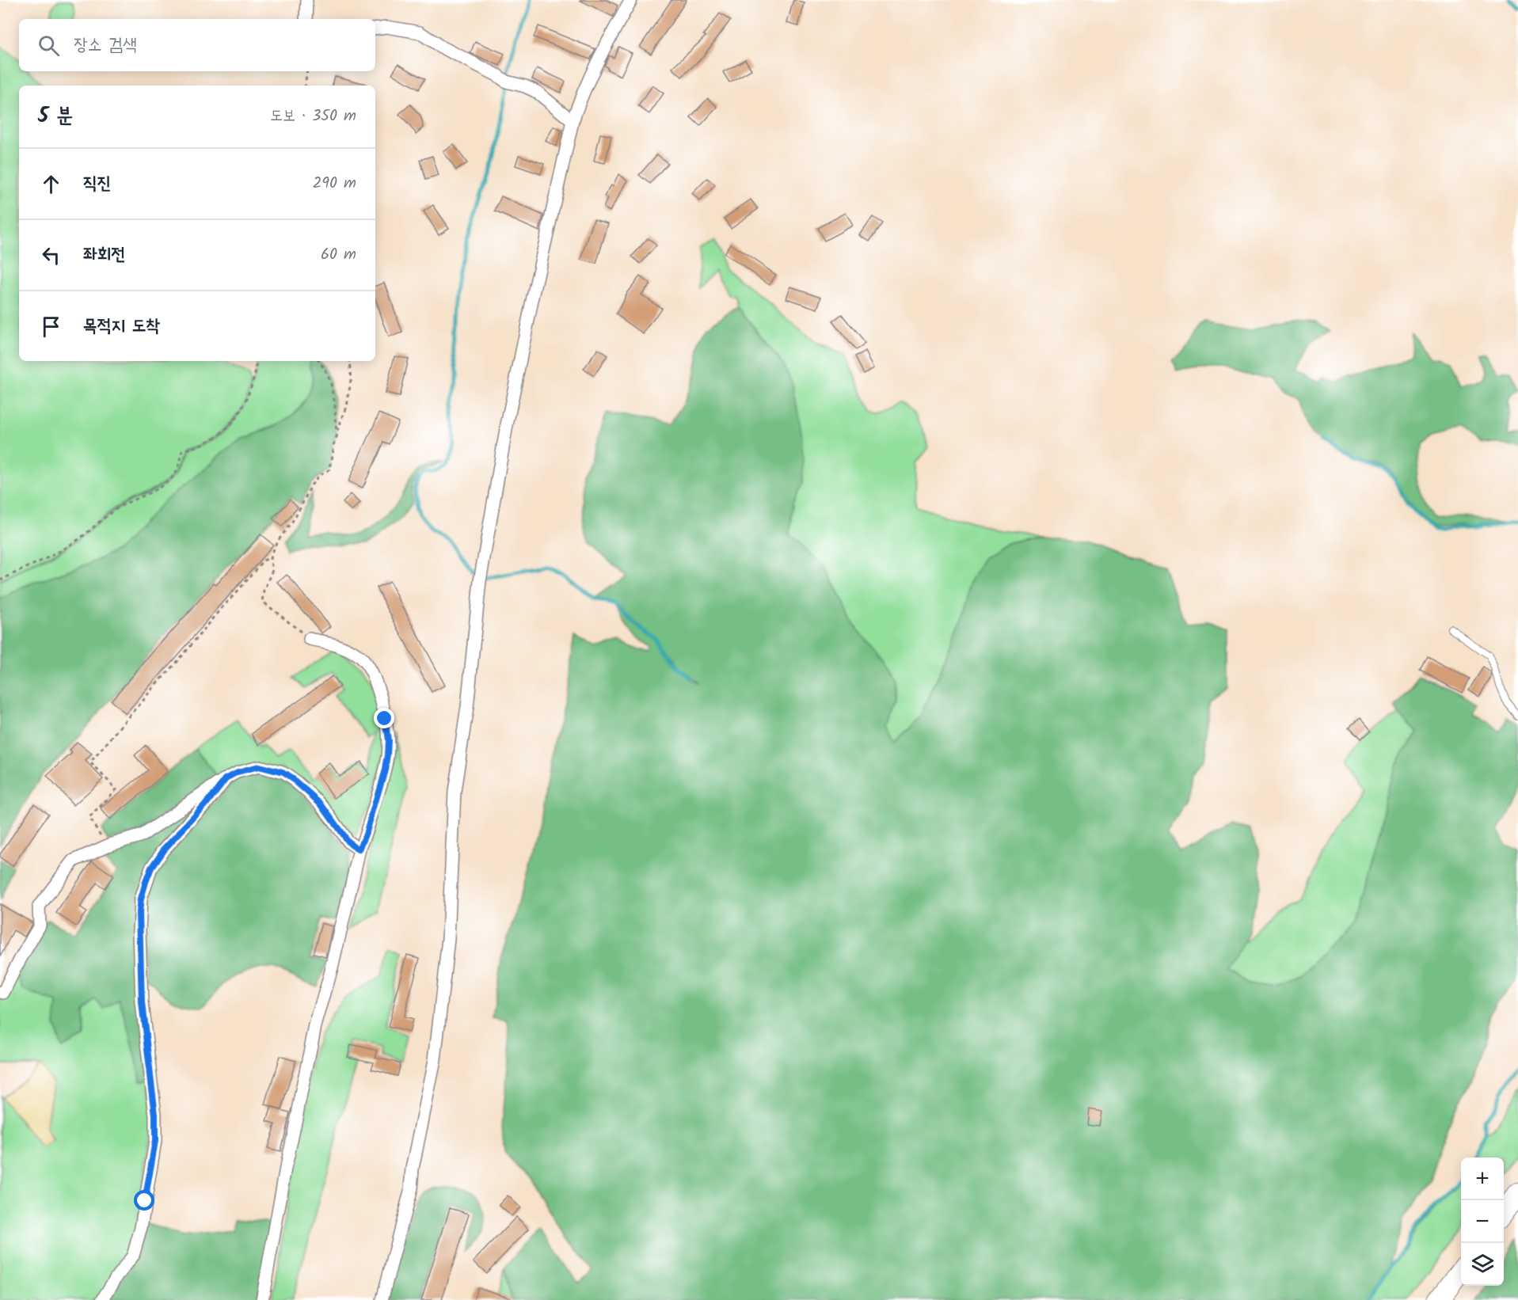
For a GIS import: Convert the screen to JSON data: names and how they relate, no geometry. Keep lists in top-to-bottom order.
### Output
{
  "page": {
    "search": "장소 검색",
    "heading": ["5 분", "도보 · 350 m"],
    "list": [
      ["직진", "290 m"],
      ["좌회전", "60 m"],
      "목적지 도착"
    ],
    "map_buttons": ["+", "−"]
  }
}
